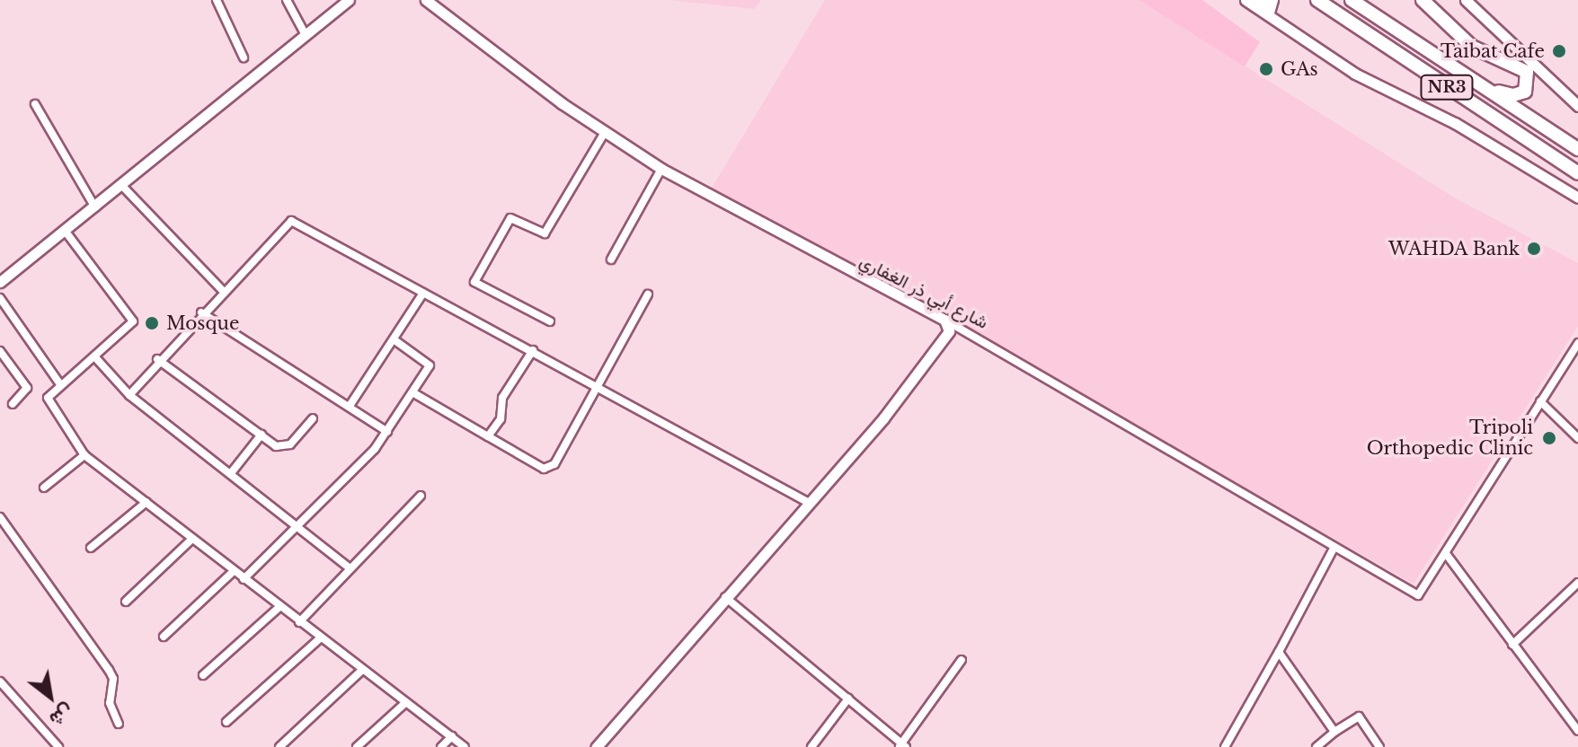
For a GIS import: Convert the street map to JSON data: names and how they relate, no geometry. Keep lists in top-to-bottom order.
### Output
{
  "streets": {
    "highway": ["NR3"],
    "street": ["شارع أبي ذر الغفاري"]
  },
  "places": [
    "Taibat Cafe",
    "GAs",
    "WAHDA Bank",
    "Mosque",
    "Tripoli Orthopedic Clinic"
  ],
  "north": "bottom right"
}
